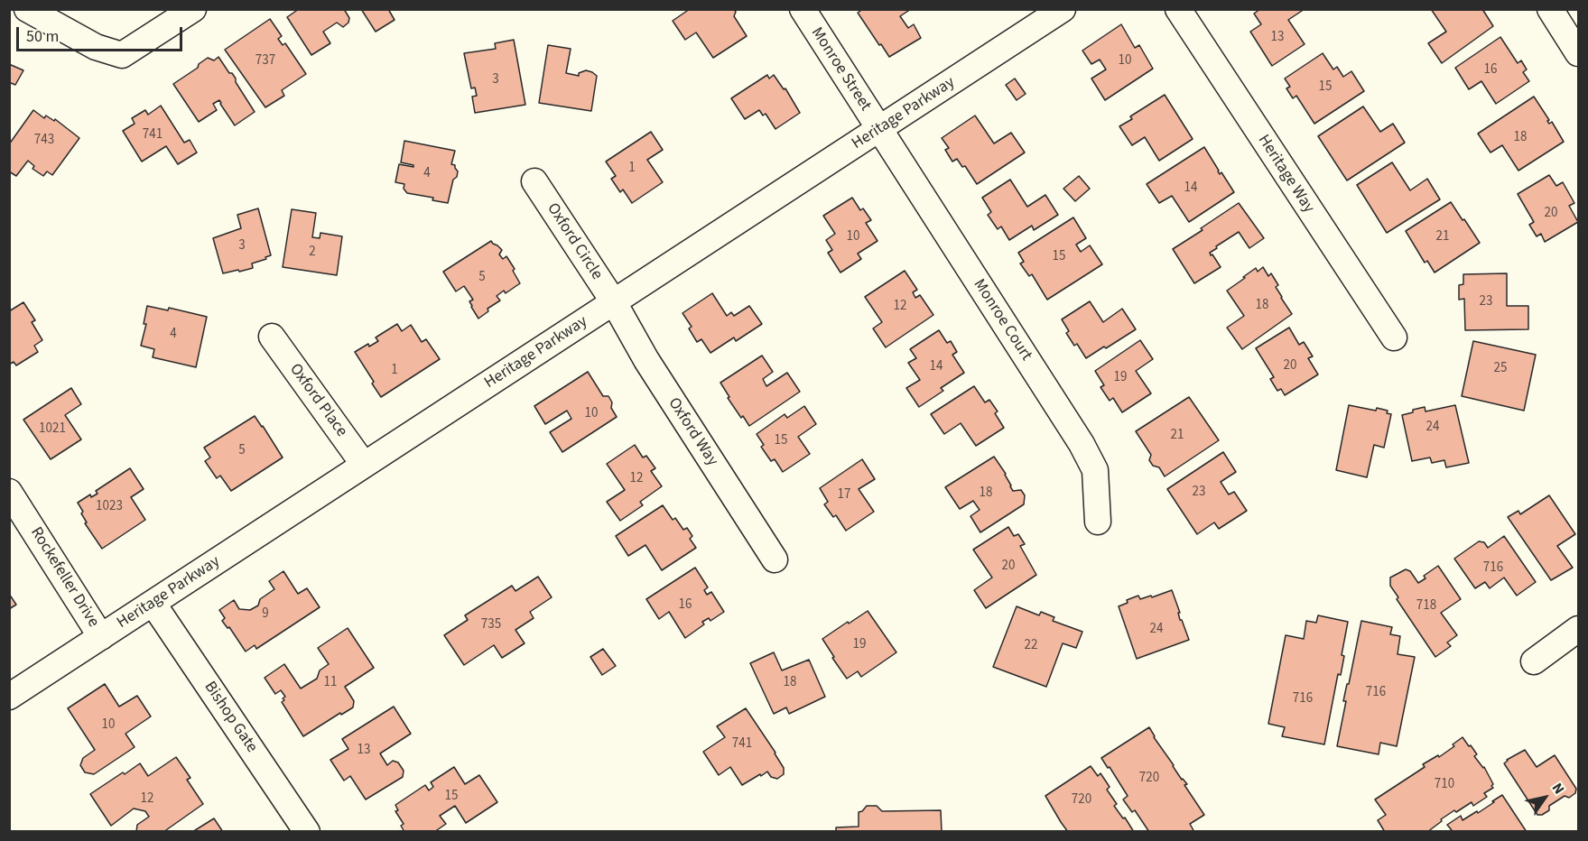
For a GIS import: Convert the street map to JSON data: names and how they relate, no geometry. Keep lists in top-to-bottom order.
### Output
{
  "streets": {
    "street": [
      "Monroe Street",
      "Heritage Parkway",
      "Heritage Way",
      "Oxford Circle",
      "Monroe Court",
      "Oxford Place",
      "Oxford Way",
      "Rockefeller Drive",
      "Bishop Gate"
    ]
  },
  "crossings": [
    ["Monroe Street", "Heritage Parkway"],
    ["Monroe Street", "Monroe Court"],
    ["Heritage Parkway", "Oxford Circle"],
    ["Heritage Parkway", "Monroe Court"],
    ["Heritage Parkway", "Oxford Place"],
    ["Heritage Parkway", "Oxford Way"],
    ["Heritage Parkway", "Rockefeller Drive"],
    ["Heritage Parkway", "Bishop Gate"],
    ["Oxford Circle", "Oxford Way"]
  ],
  "house_numbers": [
    "13",
    "737",
    "10",
    "16",
    "3",
    "15",
    "741",
    "18",
    "743",
    "1",
    "4",
    "14",
    "20",
    "10",
    "21",
    "3",
    "2",
    "15",
    "5",
    "23",
    "18",
    "12",
    "4",
    "20",
    "14",
    "25",
    "1",
    "19",
    "10",
    "24",
    "1021",
    "21",
    "15",
    "5",
    "12",
    "23",
    "18",
    "17",
    "1023",
    "20",
    "716",
    "16",
    "718",
    "9",
    "735",
    "24",
    "19",
    "22",
    "11",
    "18",
    "716",
    "716",
    "10",
    "741",
    "13",
    "720",
    "710",
    "15",
    "12",
    "720"
  ],
  "scale_bar": "50 m",
  "north": "top right"
}
